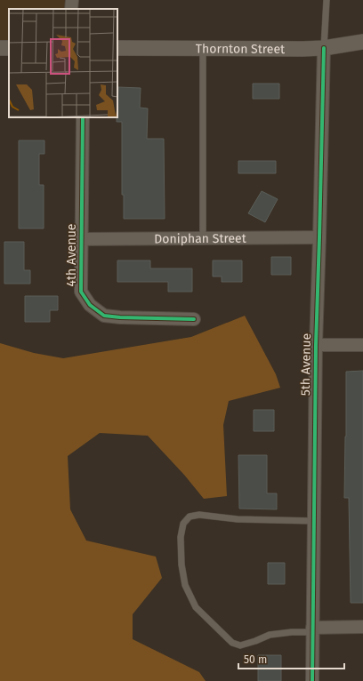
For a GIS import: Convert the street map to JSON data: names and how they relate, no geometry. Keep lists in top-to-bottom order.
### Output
{
  "streets": {
    "street": [
      "Thornton Street",
      "Doniphan Street",
      "4th Avenue",
      "5th Avenue"
    ]
  },
  "crossings": [
    ["Thornton Street", "5th Avenue"],
    ["Doniphan Street", "4th Avenue"],
    ["Doniphan Street", "5th Avenue"]
  ],
  "scale_bar": "50 m"
}
